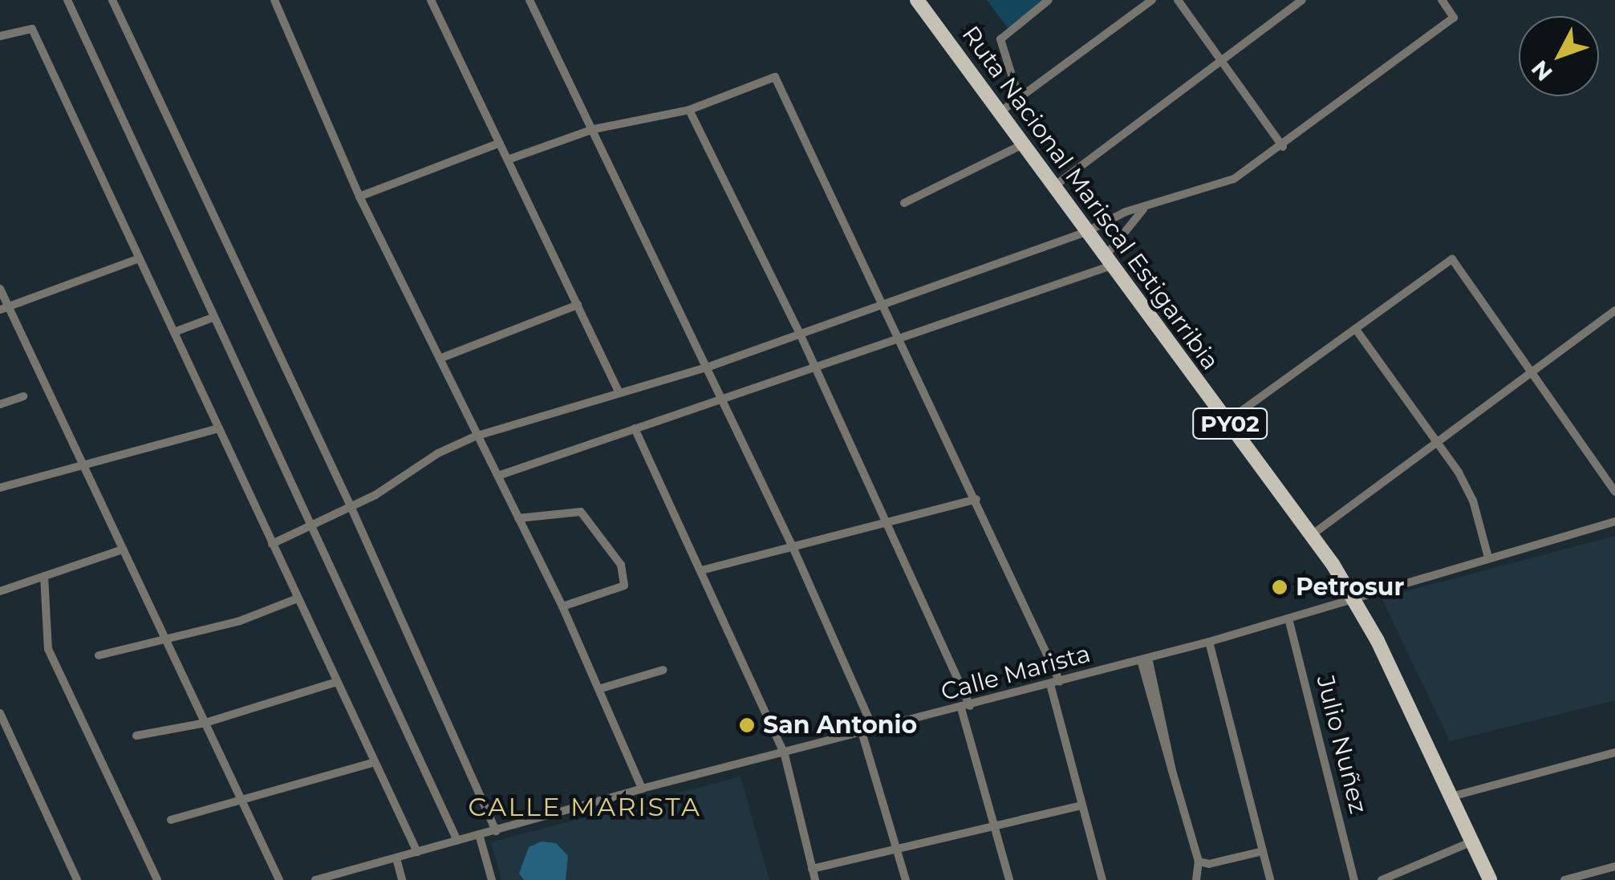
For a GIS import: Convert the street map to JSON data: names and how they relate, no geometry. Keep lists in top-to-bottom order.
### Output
{
  "streets": {
    "main road": ["Ruta Nacional Mariscal Estigarribia", "PY02"],
    "street": ["Calle Marista", "Julio Nuñez"]
  },
  "crossings": [
    ["Ruta Nacional Mariscal Estigarribia", "Calle Marista"],
    ["Calle Marista", "Julio Nuñez"]
  ],
  "districts": ["CALLE MARISTA"],
  "places": ["Petrosur", "San Antonio"],
  "north": "bottom left"
}
